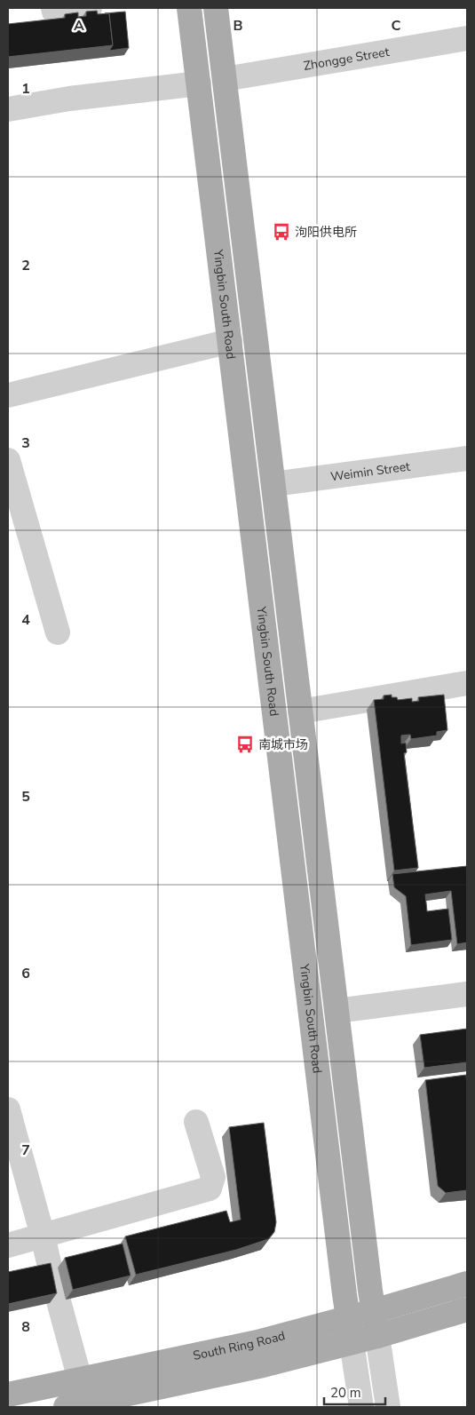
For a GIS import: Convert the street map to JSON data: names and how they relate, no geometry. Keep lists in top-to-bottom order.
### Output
{
  "streets": {
    "main road": ["Yingbin South Road", "South Ring Road"],
    "street": ["Zhongge Street", "Weimin Street"]
  },
  "crossings": [
    ["Zhongge Street", "Yingbin South Road"],
    ["Yingbin South Road", "Weimin Street"],
    ["Yingbin South Road", "South Ring Road"]
  ],
  "places": {
    "bus stop": ["泃阳供电所", "南城市场"]
  },
  "scale_bar": "20 m",
  "grid": {
    "columns": ["A", "B", "C"],
    "rows": [
      "1",
      "2",
      "3",
      "4",
      "5",
      "6",
      "7",
      "8"
    ]
  }
}
